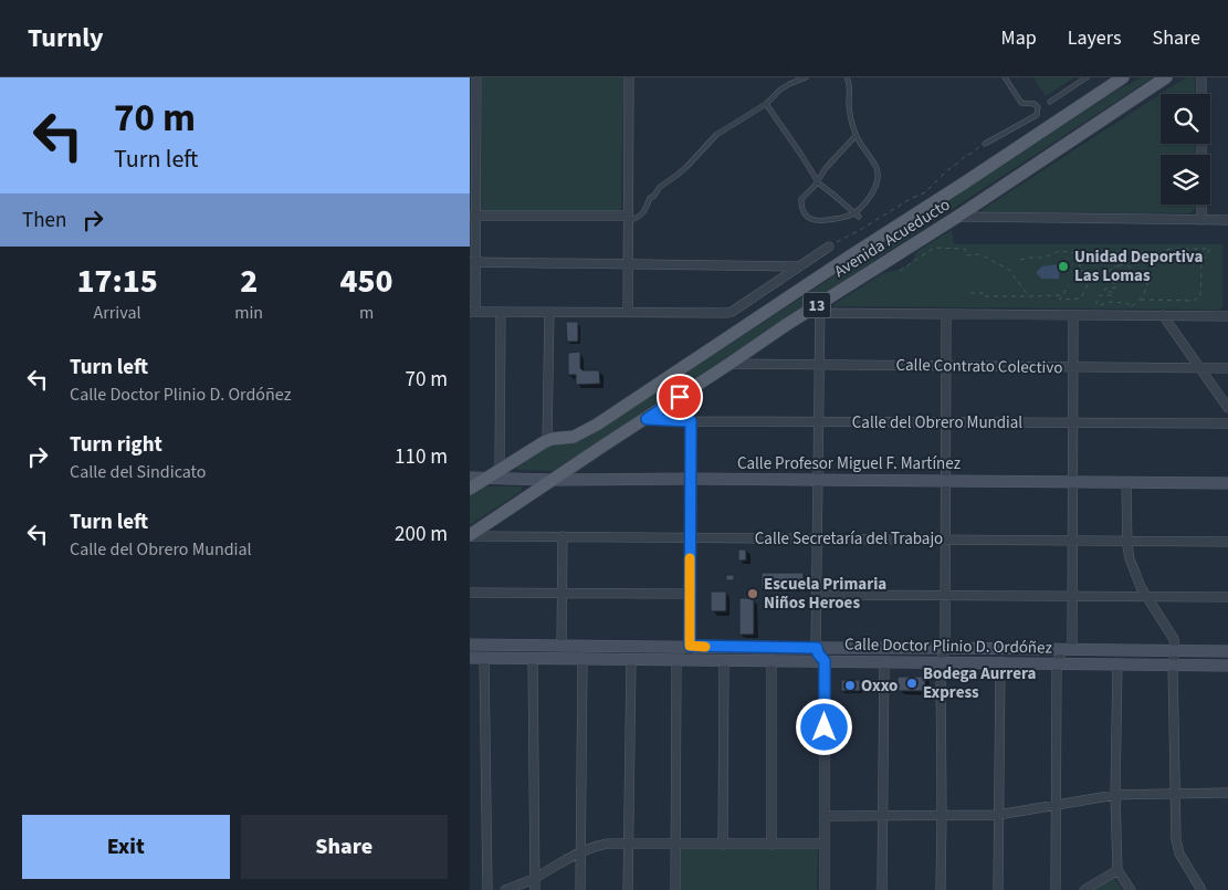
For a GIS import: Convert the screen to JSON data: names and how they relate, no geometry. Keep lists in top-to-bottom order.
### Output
{
  "streets": {
    "main road": ["Avenida Acueducto", "13"],
    "street": [
      "Calle Contrato Colectivo",
      "Calle del Obrero Mundial",
      "Calle Profesor Miguel F. Martínez",
      "Calle Secretaría del Trabajo",
      "Calle Doctor Plinio D. Ordóñez"
    ]
  },
  "crossings": [
    ["Avenida Acueducto", "Calle Contrato Colectivo"],
    ["Avenida Acueducto", "Calle del Obrero Mundial"],
    ["Avenida Acueducto", "Calle Profesor Miguel F. Martínez"],
    ["Avenida Acueducto", "Calle Secretaría del Trabajo"]
  ],
  "places": [
    "Unidad Deportiva Las Lomas",
    "Escuela Primaria Niños Heroes",
    "Bodega Aurrera Express",
    "Oxxo"
  ],
  "page": {
    "header": "Turnly",
    "nav": ["Map", "Layers", "Share"],
    "turn": ["70 m", "Turn left"],
    "then": "Then",
    "eta": [
      "17:15",
      "Arrival",
      "2",
      "min",
      "450",
      "m"
    ],
    "list": [
      {
        "name": "Turn left",
        "note": "Calle Doctor Plinio D. Ordóñez",
        "value": "70 m"
      },
      {
        "name": "Turn right",
        "note": "Calle del Sindicato",
        "value": "110 m"
      },
      {
        "name": "Turn left",
        "note": "Calle del Obrero Mundial",
        "value": "200 m"
      }
    ],
    "buttons": ["Exit", "Share"]
  }
}
